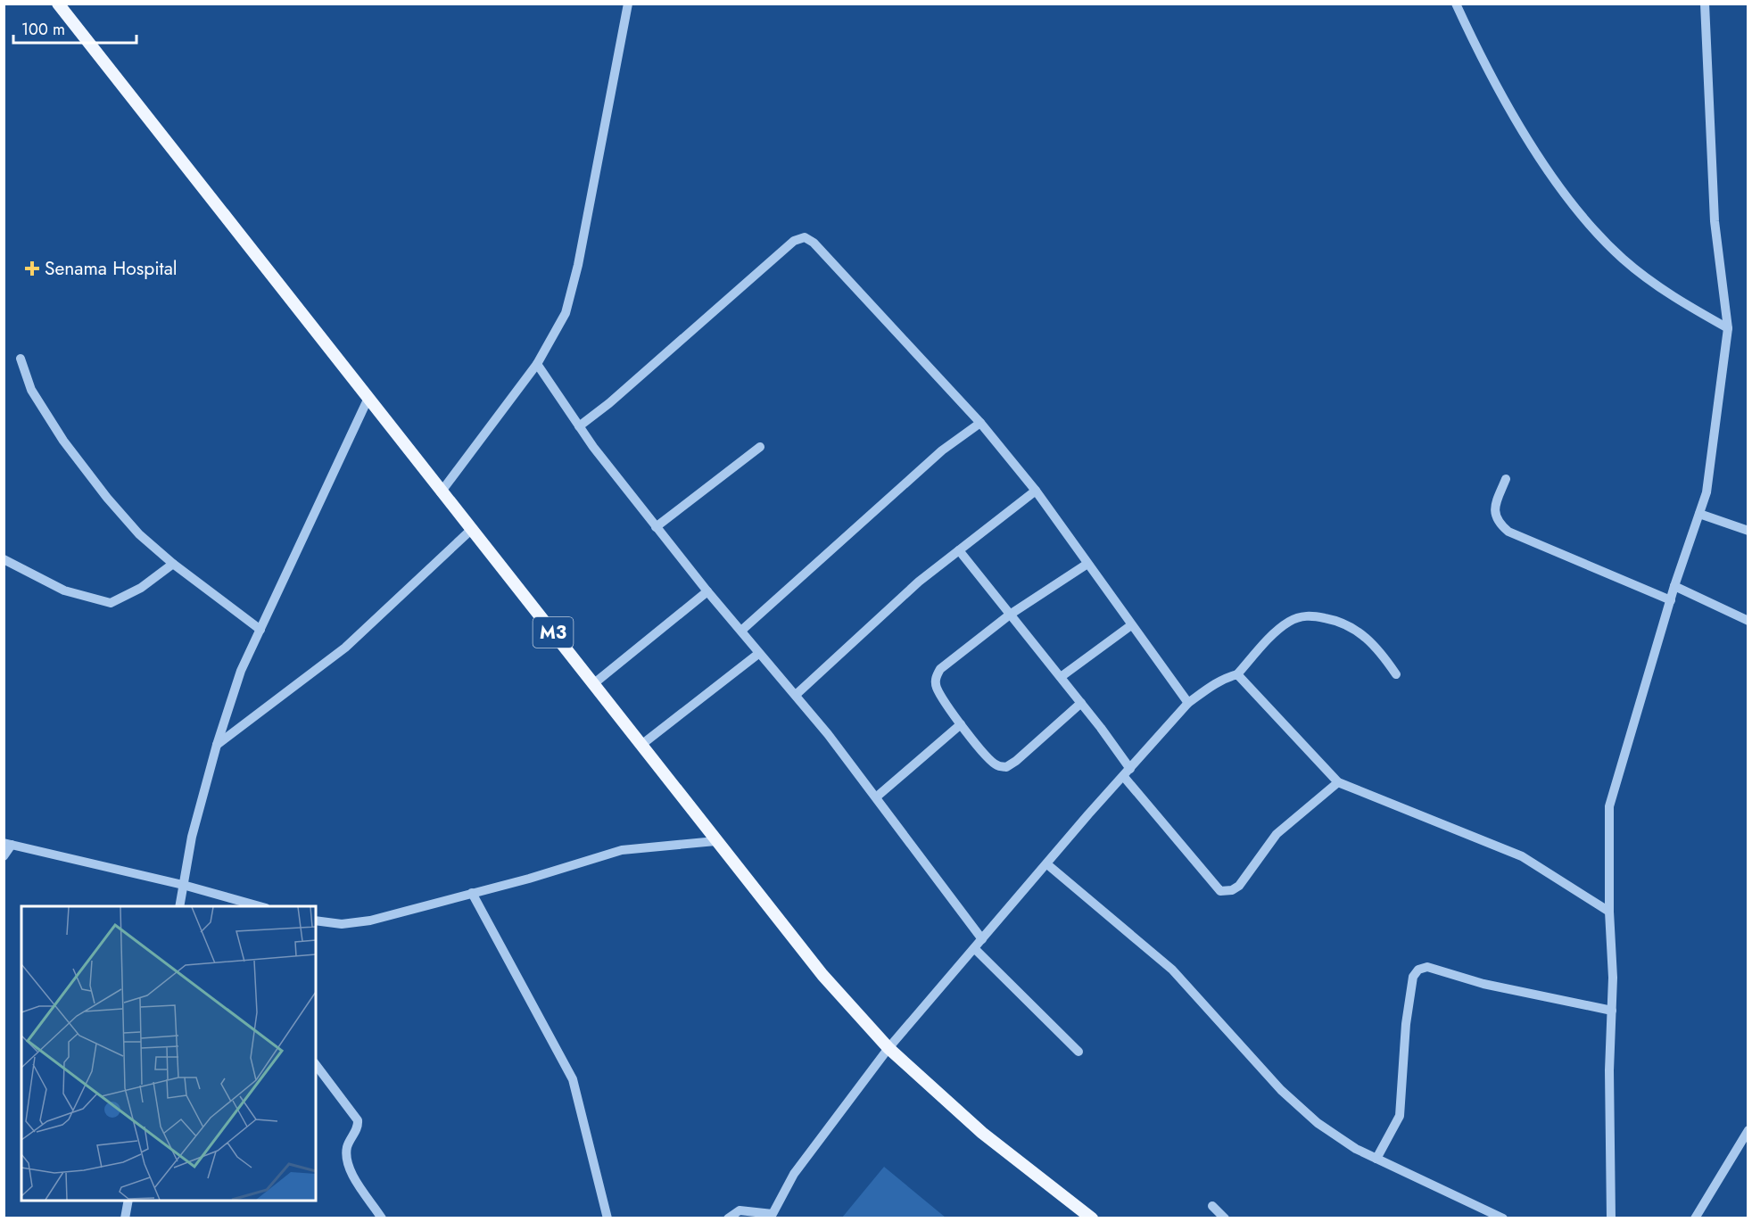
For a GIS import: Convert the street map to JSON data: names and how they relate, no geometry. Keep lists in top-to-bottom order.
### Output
{
  "streets": {
    "main road": ["M3"]
  },
  "places": {
    "health": ["Senama Hospital"]
  },
  "scale_bar": "100 m"
}
